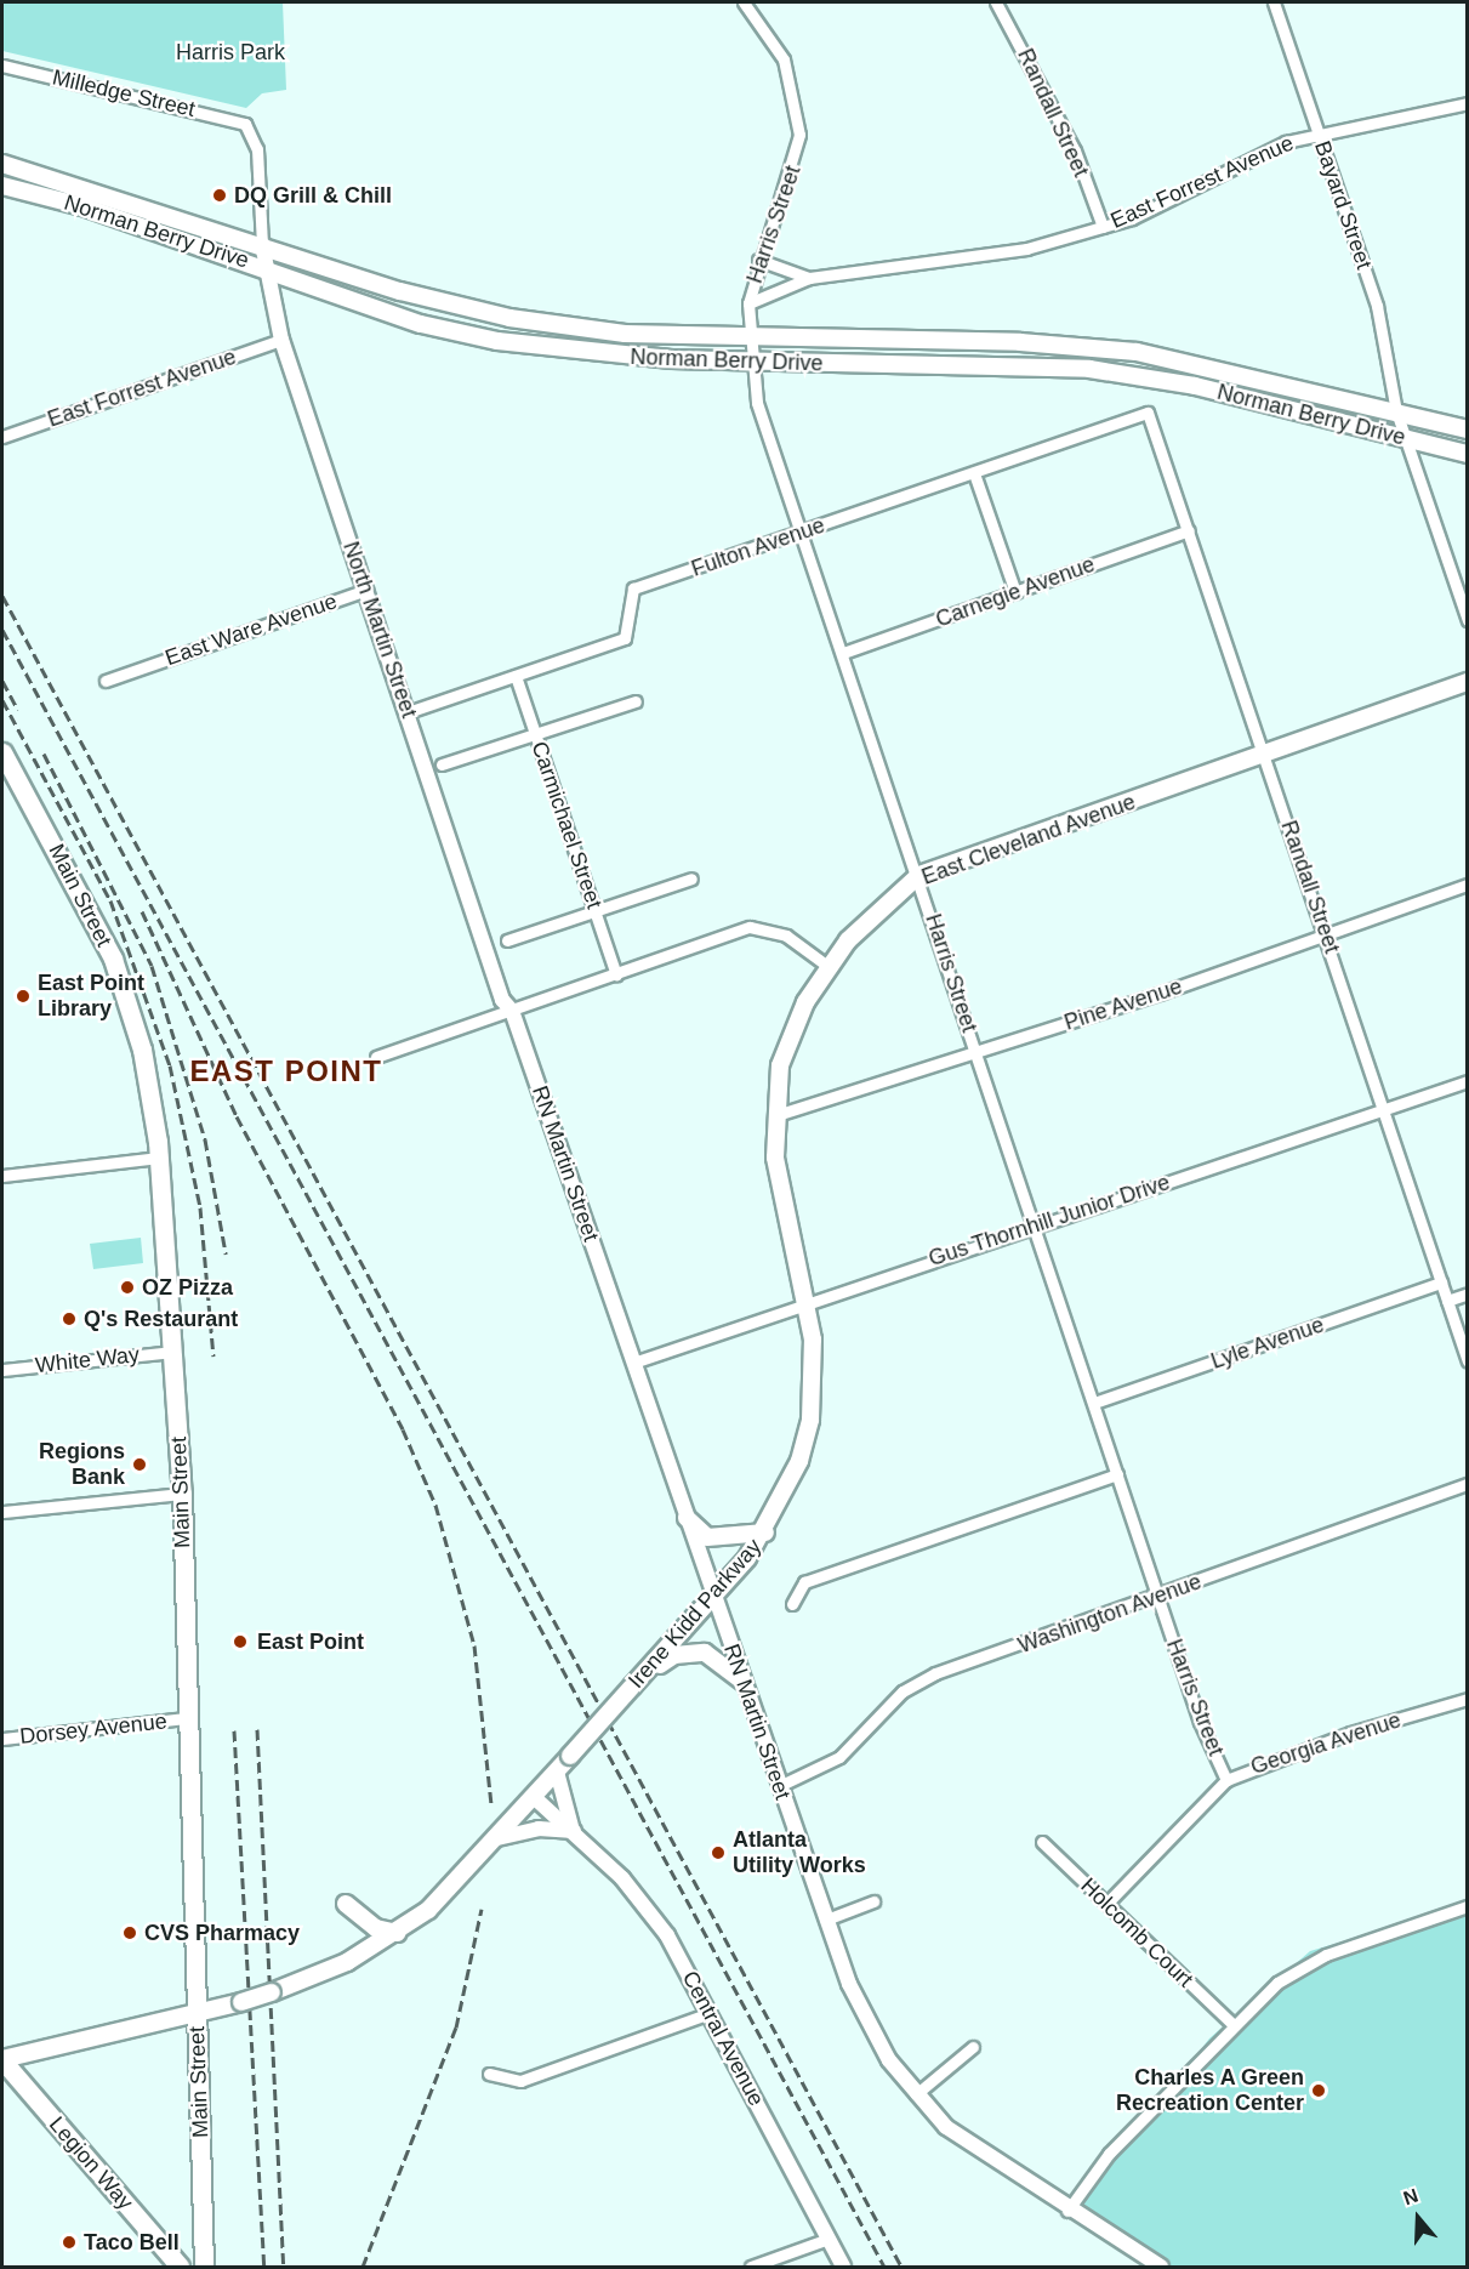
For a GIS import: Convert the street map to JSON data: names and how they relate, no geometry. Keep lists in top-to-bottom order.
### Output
{
  "streets": {
    "main road": [
      "Norman Berry Drive",
      "East Cleveland Avenue",
      "Main Street",
      "Irene Kidd Parkway",
      "Legion Way"
    ],
    "street": [
      "Milledge Street",
      "Randall Street",
      "East Forrest Avenue",
      "Bayard Street",
      "Harris Street",
      "Fulton Avenue",
      "Carnegie Avenue",
      "East Ware Avenue",
      "North Martin Street",
      "Carmichael Street",
      "Pine Avenue",
      "RN Martin Street",
      "Gus Thornhill Junior Drive",
      "Lyle Avenue",
      "White Way",
      "Washington Avenue",
      "Dorsey Avenue",
      "Georgia Avenue",
      "Holcomb Court",
      "Central Avenue"
    ]
  },
  "crossings": [
    ["Milledge Street", "Norman Berry Drive"],
    ["Milledge Street", "North Martin Street"],
    ["Randall Street", "East Forrest Avenue"],
    ["Randall Street", "Fulton Avenue"],
    ["Randall Street", "Carnegie Avenue"],
    ["Randall Street", "East Cleveland Avenue"],
    ["Randall Street", "Pine Avenue"],
    ["Randall Street", "Gus Thornhill Junior Drive"],
    ["Randall Street", "Lyle Avenue"],
    ["East Forrest Avenue", "Bayard Street"],
    ["East Forrest Avenue", "Harris Street"],
    ["East Forrest Avenue", "North Martin Street"],
    ["Bayard Street", "Norman Berry Drive"],
    ["Harris Street", "Norman Berry Drive"],
    ["Harris Street", "Fulton Avenue"],
    ["Harris Street", "Carnegie Avenue"],
    ["Harris Street", "East Cleveland Avenue"],
    ["Harris Street", "Pine Avenue"],
    ["Harris Street", "Gus Thornhill Junior Drive"],
    ["Harris Street", "Lyle Avenue"],
    ["Harris Street", "Washington Avenue"],
    ["Harris Street", "Georgia Avenue"],
    ["Norman Berry Drive", "North Martin Street"],
    ["Fulton Avenue", "North Martin Street"],
    ["Fulton Avenue", "Carmichael Street"],
    ["East Ware Avenue", "North Martin Street"],
    ["North Martin Street", "RN Martin Street"],
    ["East Cleveland Avenue", "Irene Kidd Parkway"],
    ["Main Street", "White Way"],
    ["Main Street", "Irene Kidd Parkway"],
    ["Main Street", "Dorsey Avenue"],
    ["Pine Avenue", "Irene Kidd Parkway"],
    ["RN Martin Street", "Gus Thornhill Junior Drive"],
    ["RN Martin Street", "Irene Kidd Parkway"],
    ["RN Martin Street", "Washington Avenue"],
    ["Gus Thornhill Junior Drive", "Irene Kidd Parkway"],
    ["Irene Kidd Parkway", "Central Avenue"],
    ["Georgia Avenue", "Holcomb Court"]
  ],
  "districts": ["EAST POINT"],
  "parks": ["Harris Park"],
  "places": [
    "DQ Grill & Chill",
    "East Point Library",
    "OZ Pizza",
    "Q's Restaurant",
    "Regions Bank",
    "East Point",
    "Atlanta Utility Works",
    "CVS Pharmacy",
    "Charles A Green Recreation Center",
    "Taco Bell"
  ],
  "north": "top"
}
